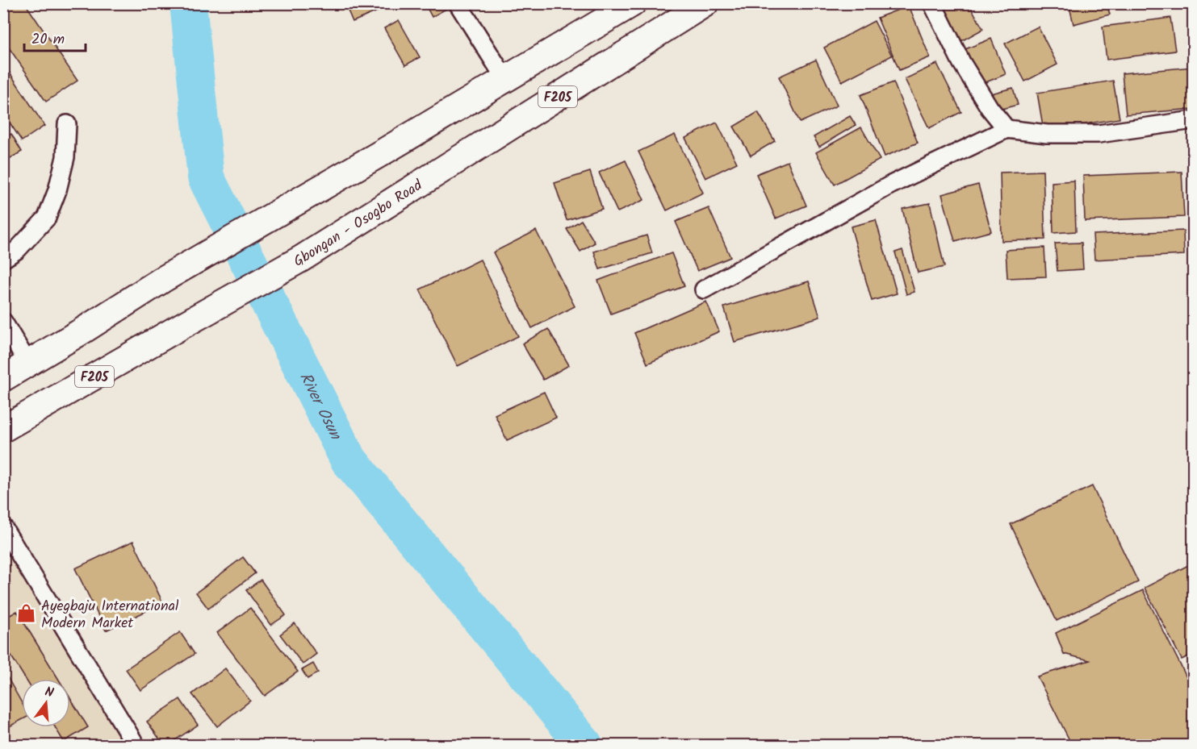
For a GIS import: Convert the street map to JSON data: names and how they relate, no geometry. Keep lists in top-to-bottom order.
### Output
{
  "streets": {
    "main road": ["F205", "Gbongan - Osogbo Road"]
  },
  "water": ["River Osun"],
  "places": {
    "shop": ["Ayegbaju International Modern Market"]
  },
  "scale_bar": "20 m",
  "north": "top"
}
